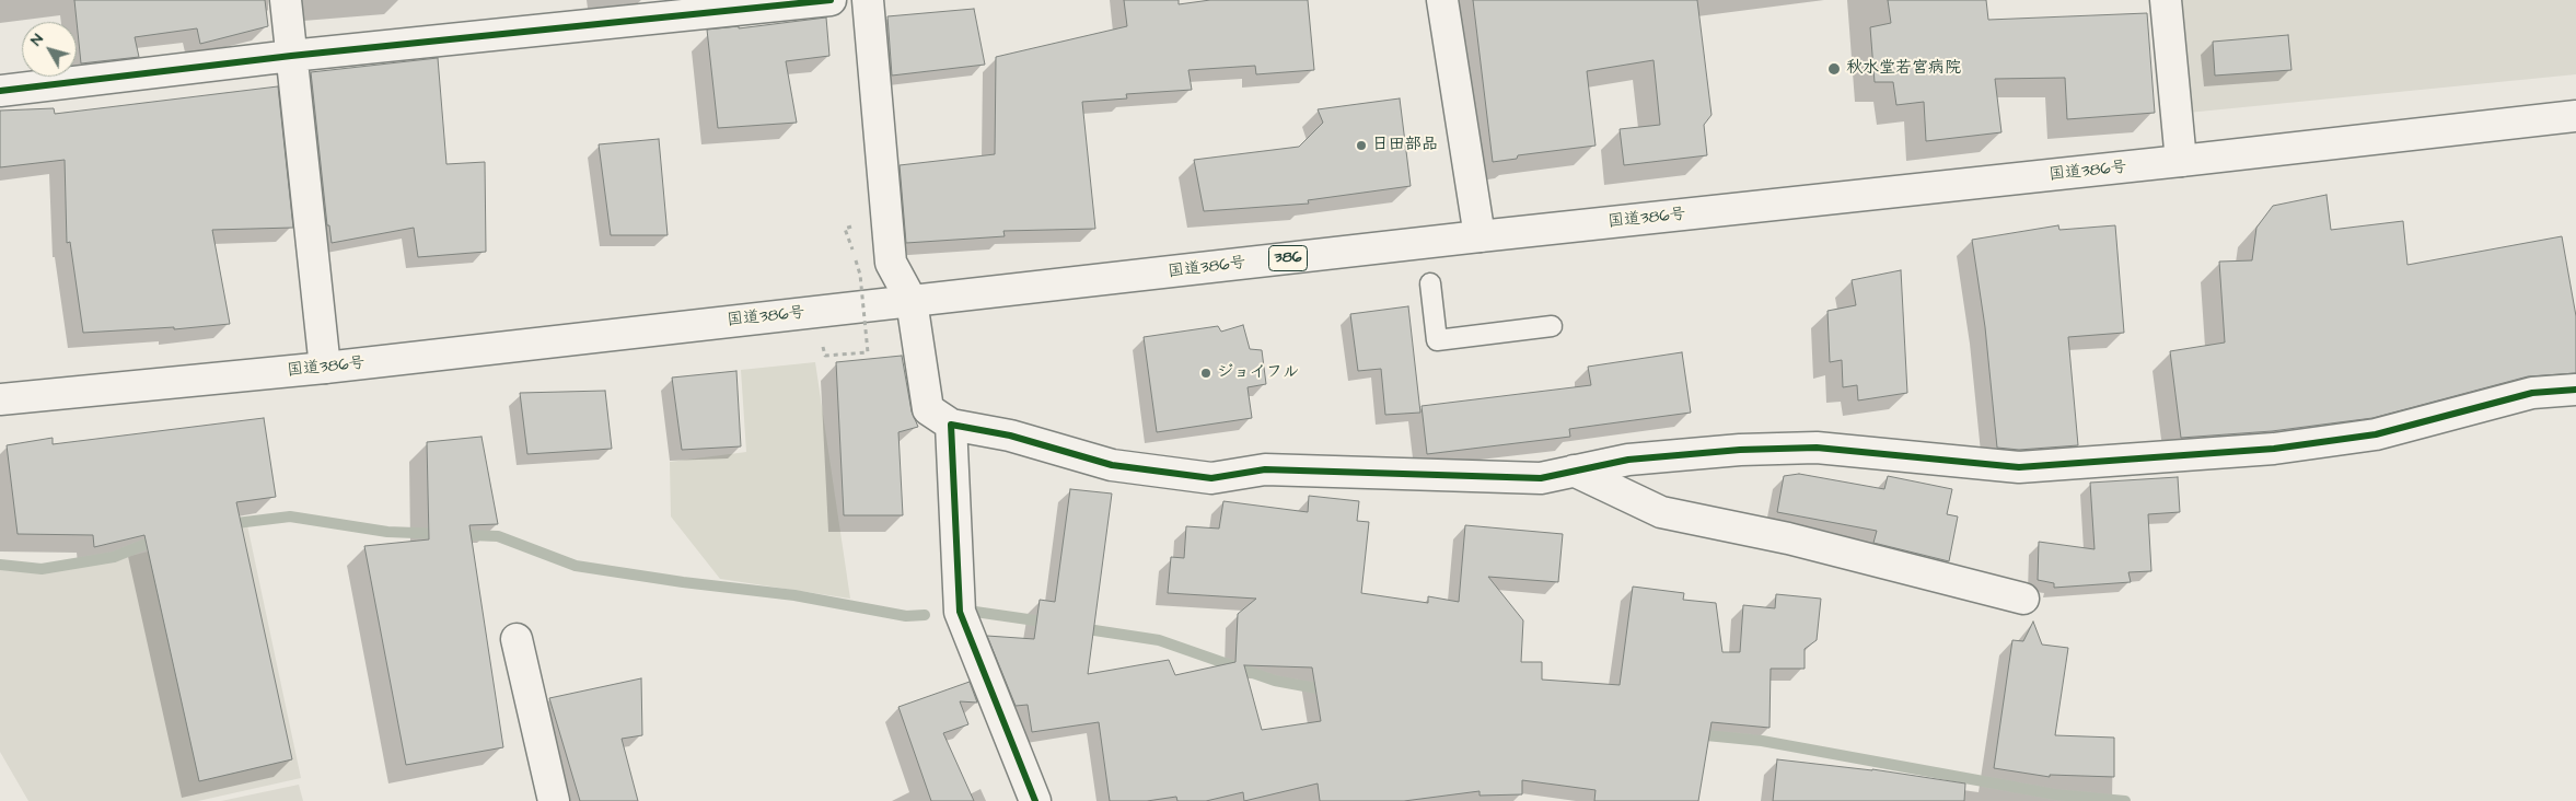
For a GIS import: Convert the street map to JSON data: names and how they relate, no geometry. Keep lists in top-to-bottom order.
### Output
{
  "streets": {
    "main road": ["国道386号", "386"]
  },
  "places": ["秋水堂若宮病院", "日田部品", "ジョイフル"],
  "north": "top left"
}
